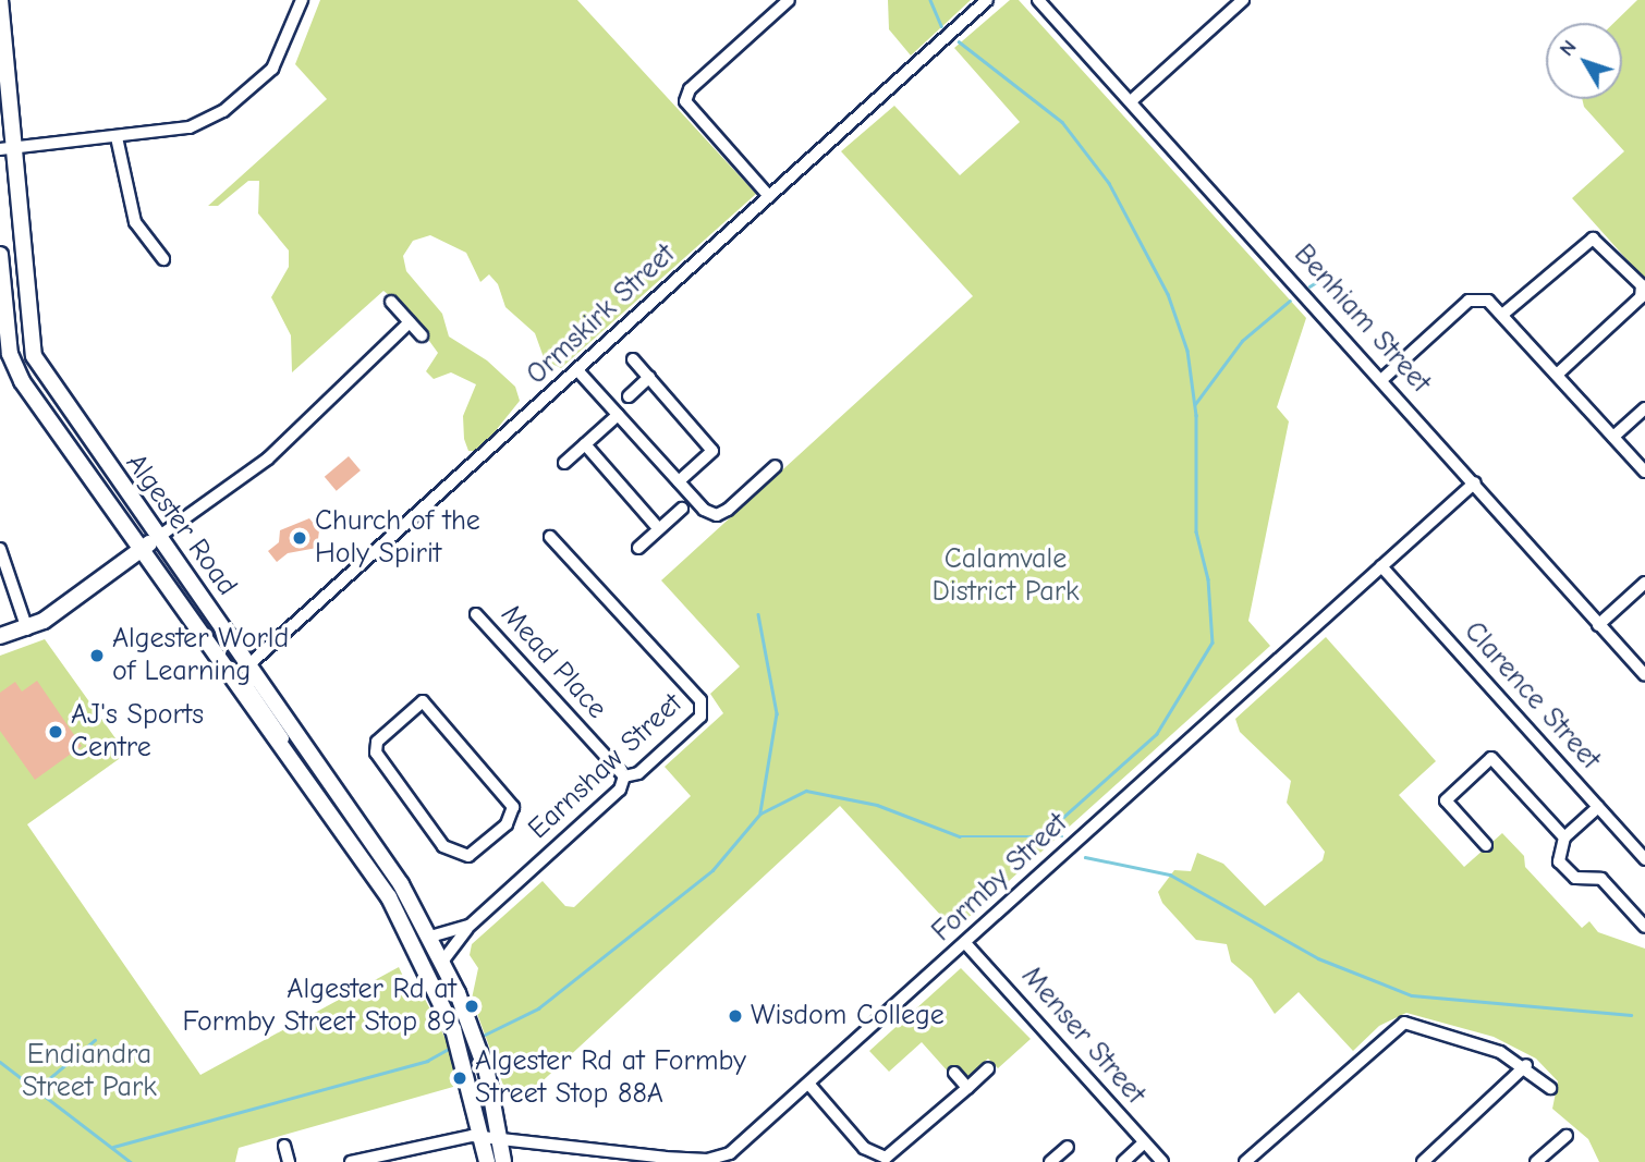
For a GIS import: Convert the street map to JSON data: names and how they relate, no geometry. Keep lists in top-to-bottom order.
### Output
{
  "streets": {
    "main road": ["Algester Road"],
    "street": [
      "Ormskirk Street",
      "Benhiam Street",
      "Mead Place",
      "Clarence Street",
      "Earnshaw Street",
      "Formby Street",
      "Menser Street"
    ]
  },
  "crossings": [
    ["Ormskirk Street", "Algester Road"],
    ["Benhiam Street", "Formby Street"],
    ["Algester Road", "Earnshaw Street"],
    ["Algester Road", "Formby Street"],
    ["Mead Place", "Earnshaw Street"],
    ["Clarence Street", "Formby Street"],
    ["Formby Street", "Menser Street"]
  ],
  "parks": ["Calamvale District Park", "Endiandra Street Park"],
  "places": [
    "Church of the Holy Spirit",
    "Algester World of Learning",
    "AJ's Sports Centre",
    "Algester Rd at Formby Street Stop 89",
    "Wisdom College",
    "Algester Rd at Formby Street Stop 88A"
  ],
  "north": "top left"
}
